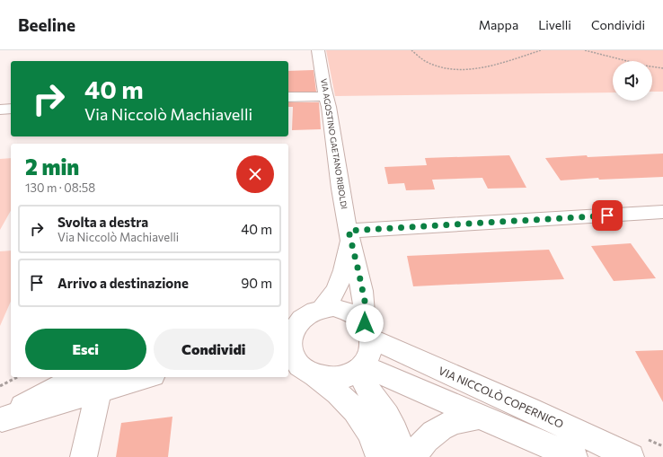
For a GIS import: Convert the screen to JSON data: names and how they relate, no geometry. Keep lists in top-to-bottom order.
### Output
{
  "streets": {
    "street": ["VIA AGOSTINO GAETANO RIBOLDI", "VIA NICCOLÒ COPERNICO"]
  },
  "crossings": [
    ["VIA AGOSTINO GAETANO RIBOLDI", "VIA NICCOLÒ COPERNICO"]
  ],
  "page": {
    "header": "Beeline",
    "nav": ["Mappa", "Livelli", "Condividi"],
    "turn": ["40 m", "Via Niccolò Machiavelli"],
    "heading": ["2 min", "130 m · 08:58"],
    "list": [
      {
        "name": "Svolta a destra",
        "note": "Via Niccolò Machiavelli",
        "value": "40 m"
      },
      {
        "name": "Arrivo a destinazione",
        "value": "90 m"
      }
    ],
    "buttons": ["Esci", "Condividi"]
  }
}
